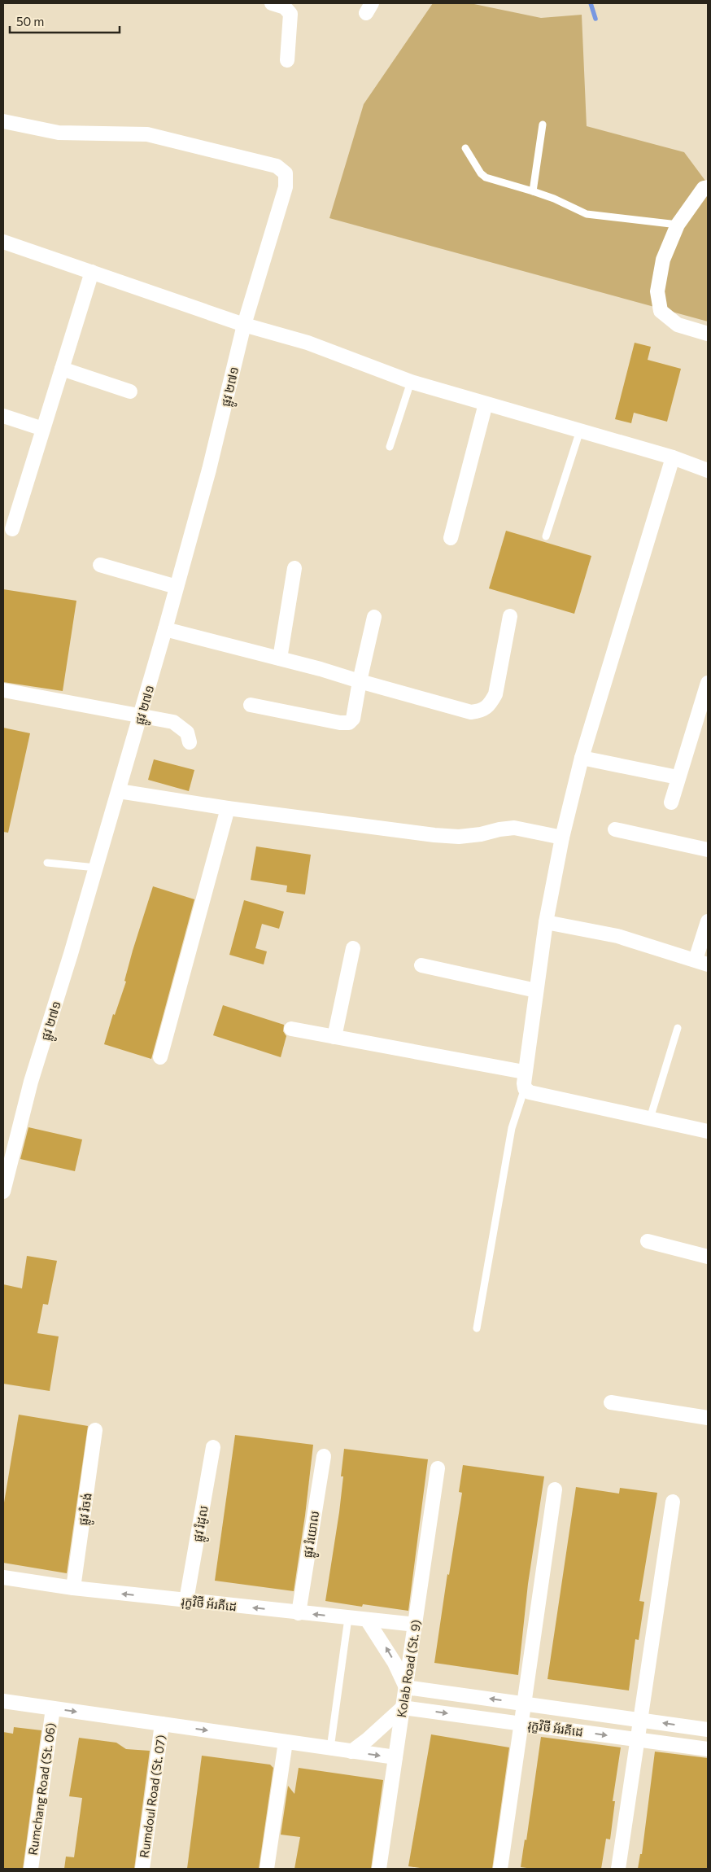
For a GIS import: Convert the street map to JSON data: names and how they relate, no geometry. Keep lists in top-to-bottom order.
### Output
{
  "streets": {
    "street": [
      "ផ្លូវ ២៧១",
      "ផ្លូវ រំចង់",
      "ផ្លូវ រំដូល",
      "ផ្លូវ រំយោល",
      "រុក្ខវិថី អ័រគីដេ",
      "Kolab Road (St. 9)",
      "Rumchang Road (St. 06)",
      "Rumdoul Road (St. 07)"
    ]
  },
  "crossings": [
    ["ផ្លូវ រំចង់", "រុក្ខវិថី អ័រគីដេ"],
    ["ផ្លូវ រំដូល", "រុក្ខវិថី អ័រគីដេ"],
    ["ផ្លូវ រំយោល", "រុក្ខវិថី អ័រគីដេ"],
    ["រុក្ខវិថី អ័រគីដេ", "Kolab Road (St. 9)"]
  ],
  "scale_bar": "50 m"
}
